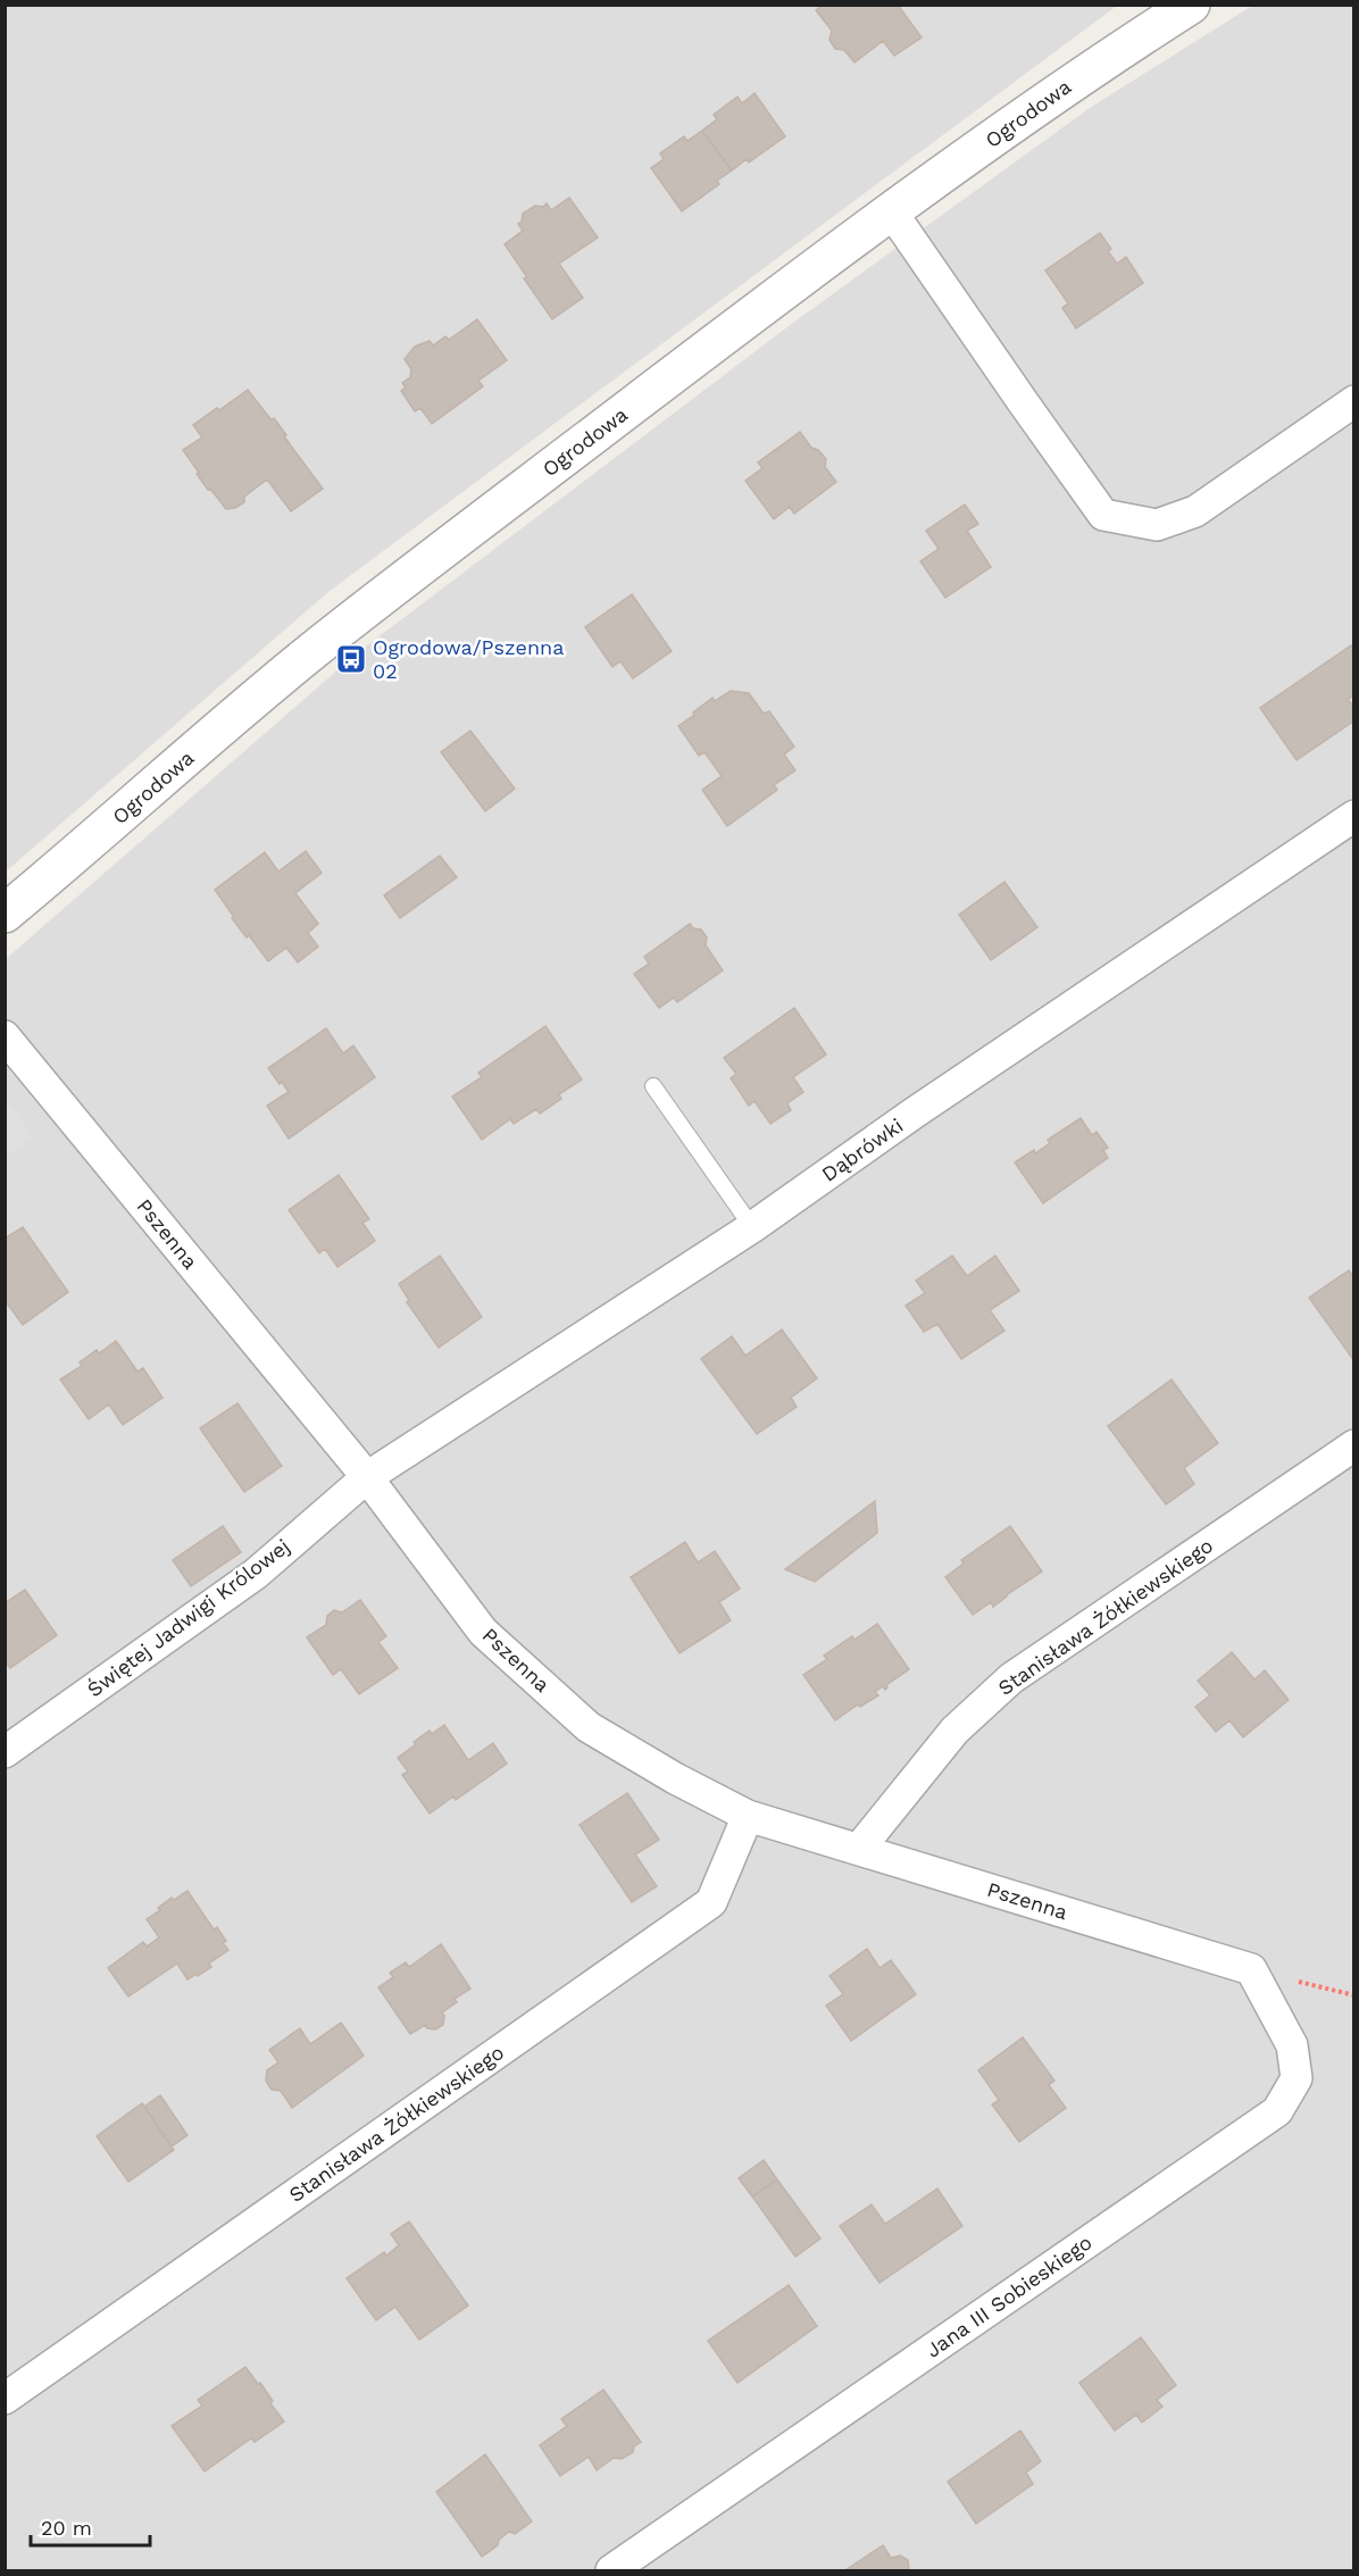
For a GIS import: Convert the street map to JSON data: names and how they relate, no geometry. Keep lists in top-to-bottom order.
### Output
{
  "streets": {
    "street": [
      "Ogrodowa",
      "Dąbrówki",
      "Pszenna",
      "Stanisława Żółkiewskiego",
      "Świętej Jadwigi Królowej",
      "Jana III Sobieskiego"
    ]
  },
  "crossings": [
    ["Dąbrówki", "Pszenna"],
    ["Dąbrówki", "Świętej Jadwigi Królowej"],
    ["Pszenna", "Stanisława Żółkiewskiego"],
    ["Pszenna", "Świętej Jadwigi Królowej"],
    ["Pszenna", "Jana III Sobieskiego"]
  ],
  "places": {
    "bus stop": ["Ogrodowa/Pszenna 02"]
  },
  "scale_bar": "20 m"
}
